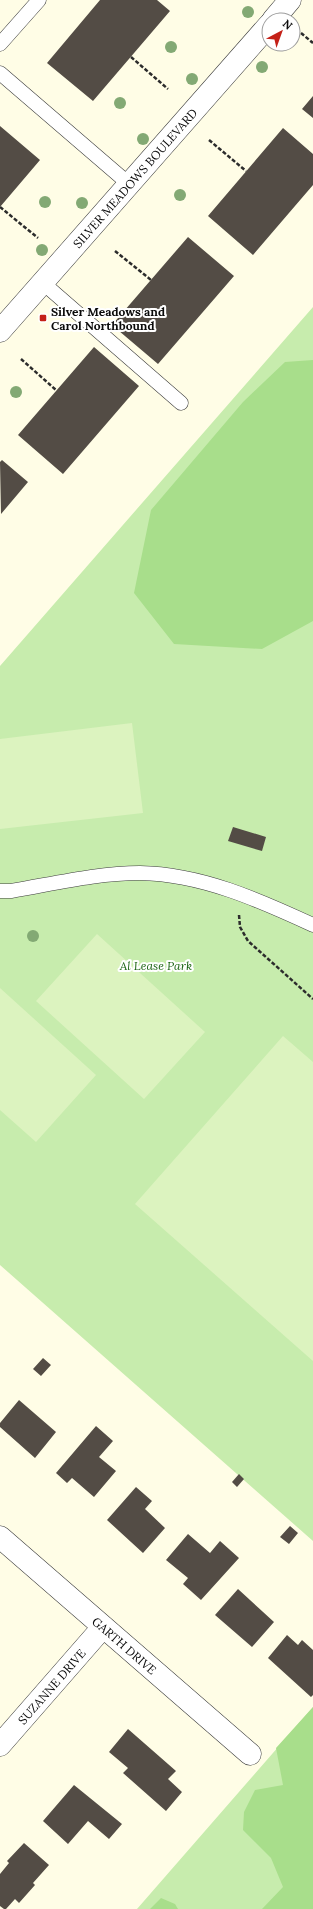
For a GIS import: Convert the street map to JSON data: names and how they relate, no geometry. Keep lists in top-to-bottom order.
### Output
{
  "streets": {
    "street": ["SILVER MEADOWS BOULEVARD", "GARTH DRIVE", "SUZANNE DRIVE"]
  },
  "crossings": [
    ["GARTH DRIVE", "SUZANNE DRIVE"]
  ],
  "parks": ["Al Lease Park"],
  "places": {
    "transit": ["Silver Meadows and Carol Northbound"]
  },
  "north": "top right"
}
